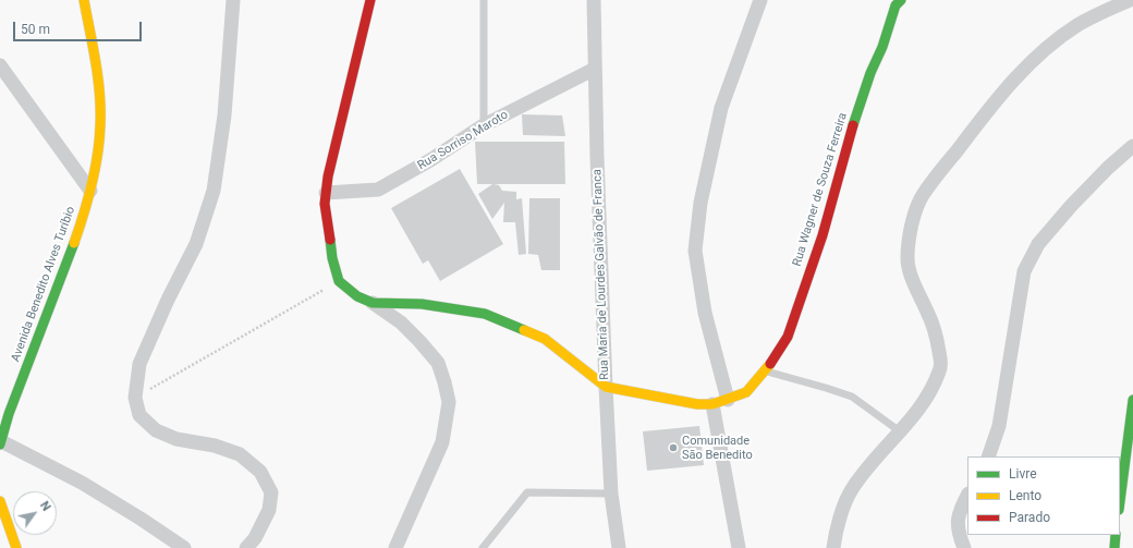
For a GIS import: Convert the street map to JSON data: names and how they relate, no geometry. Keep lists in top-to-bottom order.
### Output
{
  "streets": {
    "street": [
      "Rua Sorriso Maroto",
      "Rua Wagner de Souza Ferreira",
      "Rua Maria de Lourdes Galvão de Franca",
      "Avenida Benedito Alves Turíbio"
    ]
  },
  "crossings": [
    ["Rua Sorriso Maroto", "Rua Maria de Lourdes Galvão de Franca"],
    ["Rua Wagner de Souza Ferreira", "Rua Maria de Lourdes Galvão de Franca"]
  ],
  "places": ["Comunidade São Benedito"],
  "legend": ["Livre", "Lento", "Parado"],
  "scale_bar": "50 m",
  "north": "top right"
}
